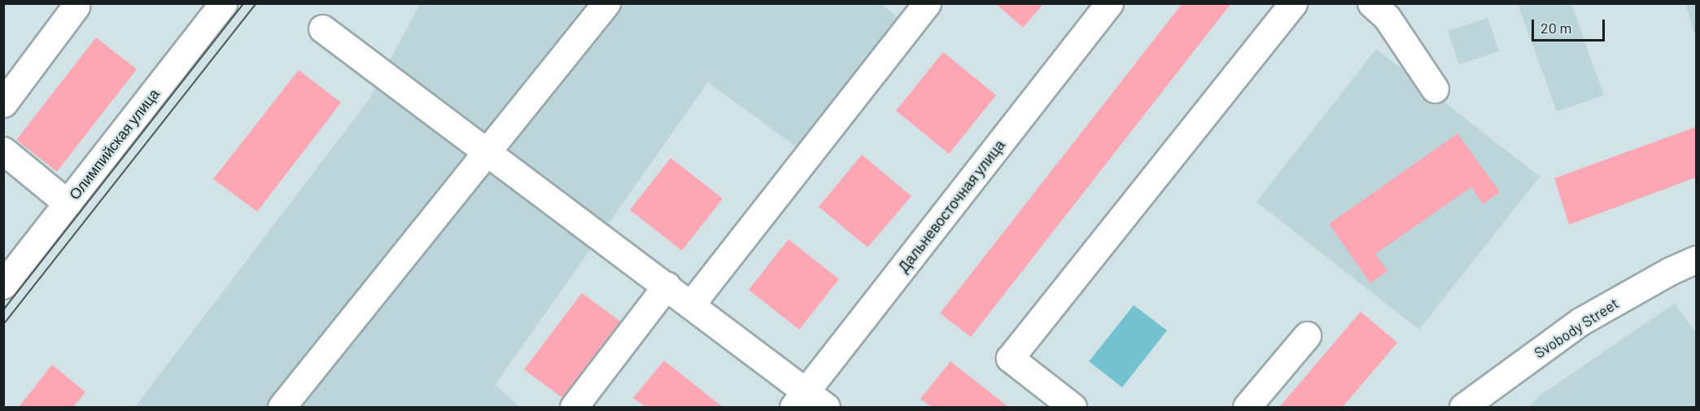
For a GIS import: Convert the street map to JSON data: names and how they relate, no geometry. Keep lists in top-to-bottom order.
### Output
{
  "streets": {
    "street": ["Олимпийская улица", "Дальневосточная улица", "Svobody Street"]
  },
  "scale_bar": "20 m"
}
